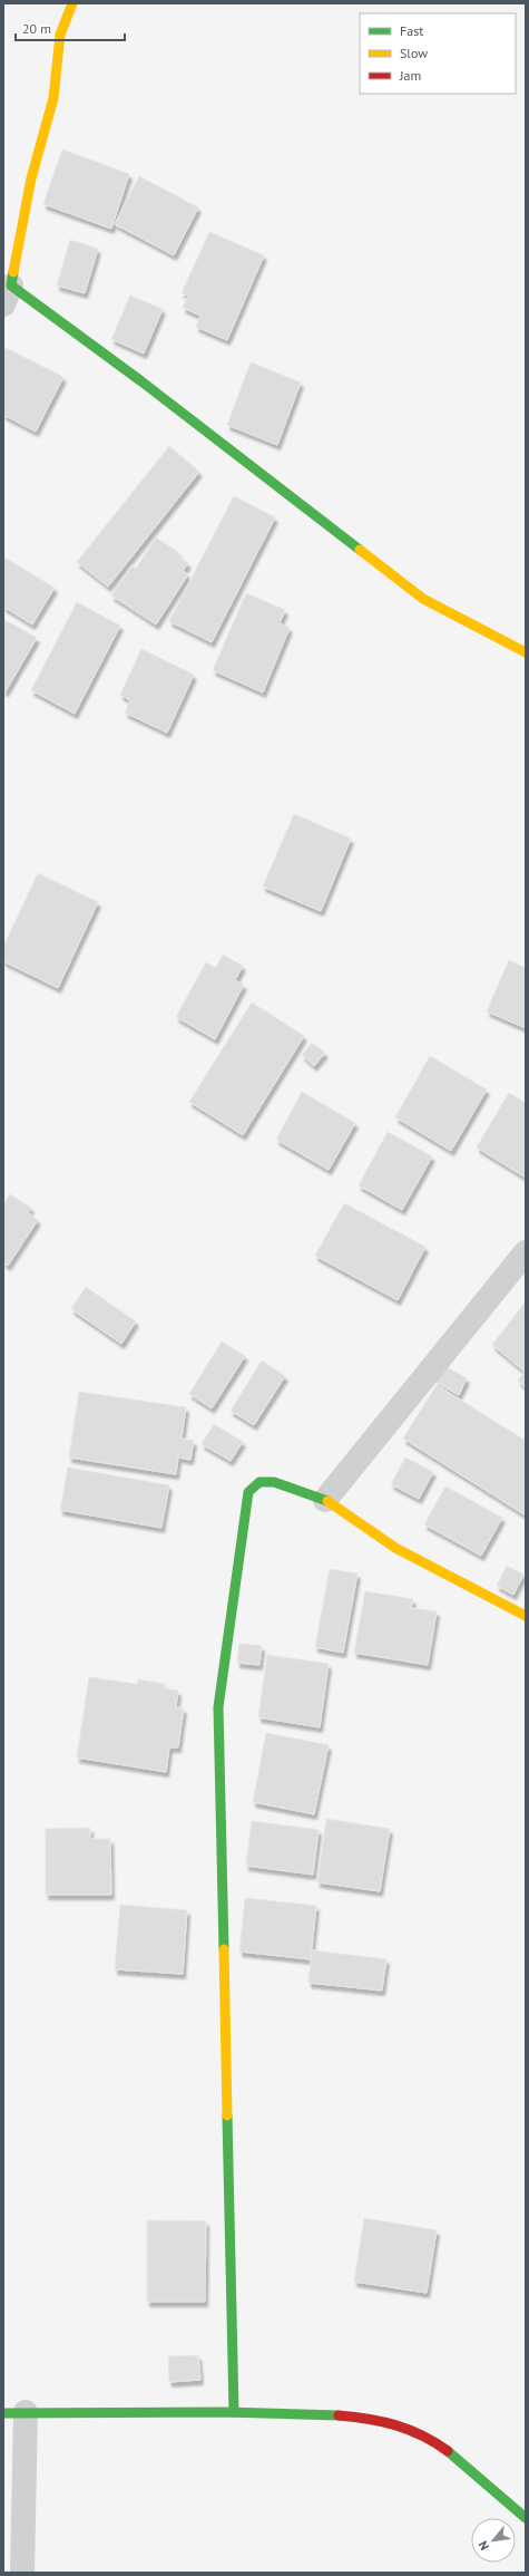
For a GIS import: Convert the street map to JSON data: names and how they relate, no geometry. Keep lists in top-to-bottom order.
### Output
{
  "legend": ["Fast", "Slow", "Jam"],
  "scale_bar": "20 m",
  "north": "bottom left"
}
